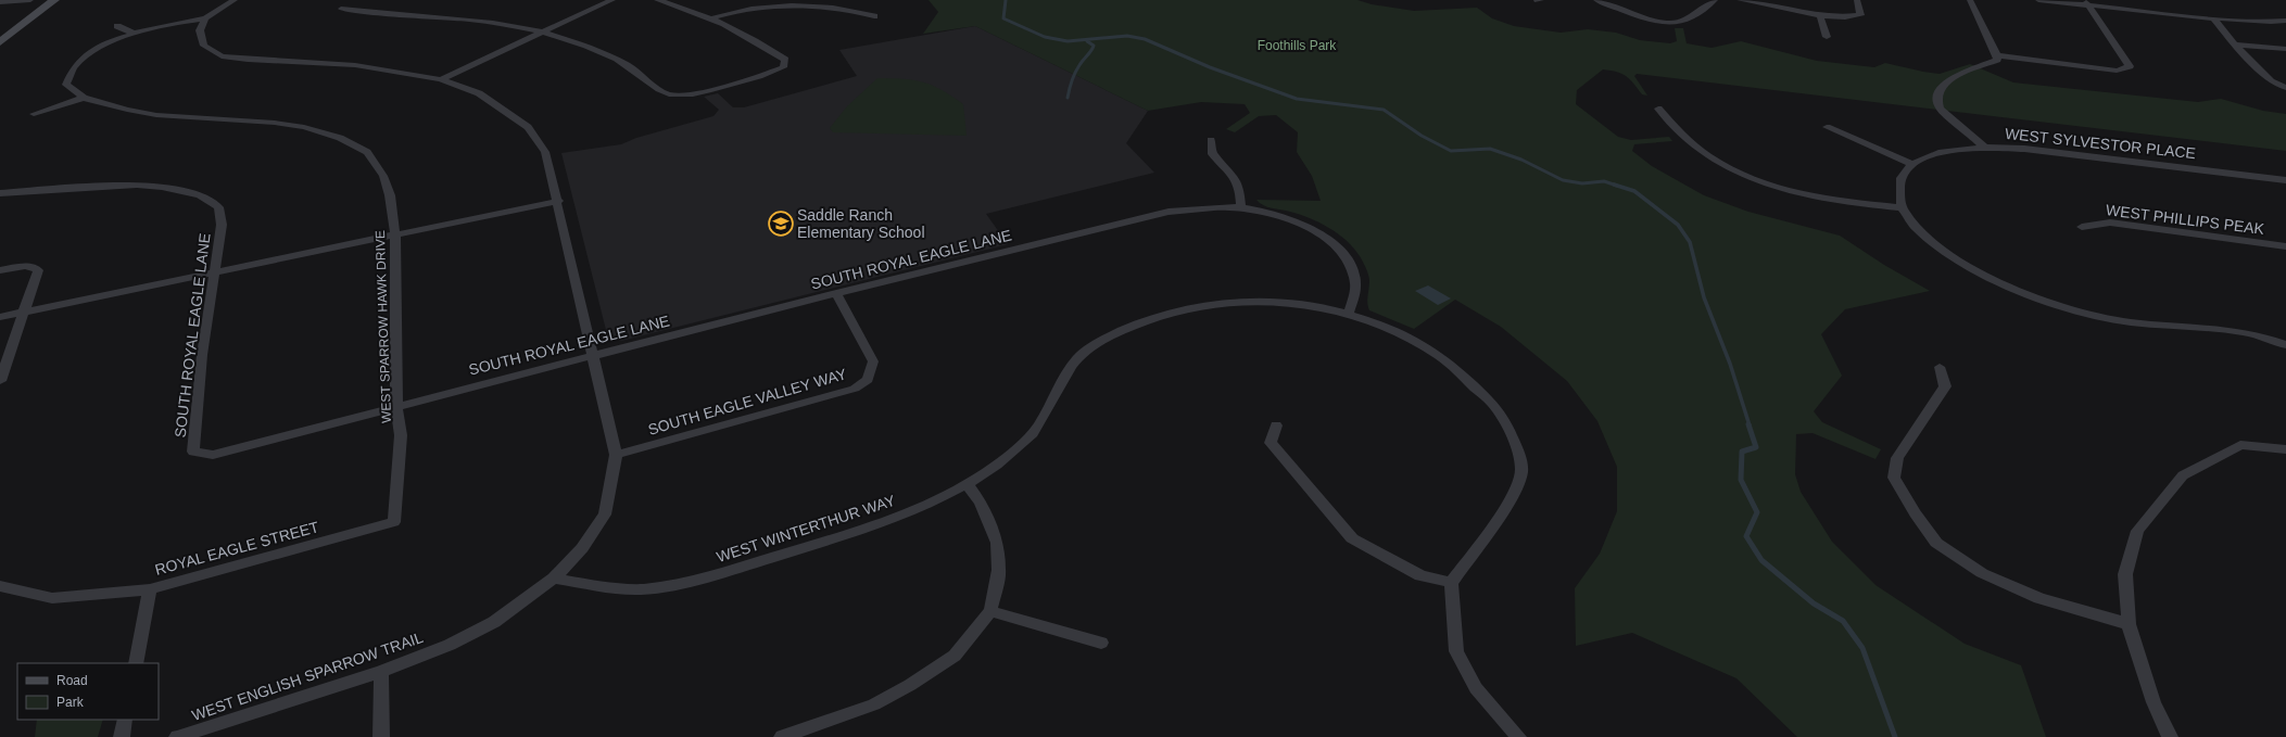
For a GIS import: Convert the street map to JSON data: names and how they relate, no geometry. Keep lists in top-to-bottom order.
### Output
{
  "streets": {
    "street": [
      "WEST SYLVESTOR PLACE",
      "WEST PHILLIPS PEAK",
      "SOUTH ROYAL EAGLE LANE",
      "WEST SPARROW HAWK DRIVE",
      "SOUTH EAGLE VALLEY WAY",
      "WEST WINTERTHUR WAY",
      "ROYAL EAGLE STREET",
      "WEST ENGLISH SPARROW TRAIL"
    ]
  },
  "crossings": [
    ["SOUTH ROYAL EAGLE LANE", "WEST SPARROW HAWK DRIVE"],
    ["SOUTH ROYAL EAGLE LANE", "SOUTH EAGLE VALLEY WAY"],
    ["SOUTH ROYAL EAGLE LANE", "WEST WINTERTHUR WAY"],
    ["SOUTH ROYAL EAGLE LANE", "WEST ENGLISH SPARROW TRAIL"],
    ["WEST SPARROW HAWK DRIVE", "ROYAL EAGLE STREET"],
    ["WEST SPARROW HAWK DRIVE", "WEST ENGLISH SPARROW TRAIL"],
    ["SOUTH EAGLE VALLEY WAY", "WEST ENGLISH SPARROW TRAIL"],
    ["WEST WINTERTHUR WAY", "WEST ENGLISH SPARROW TRAIL"]
  ],
  "parks": ["Foothills Park"],
  "places": {
    "school or university": ["Saddle Ranch Elementary School"]
  },
  "legend": ["Road", "Park"]
}
